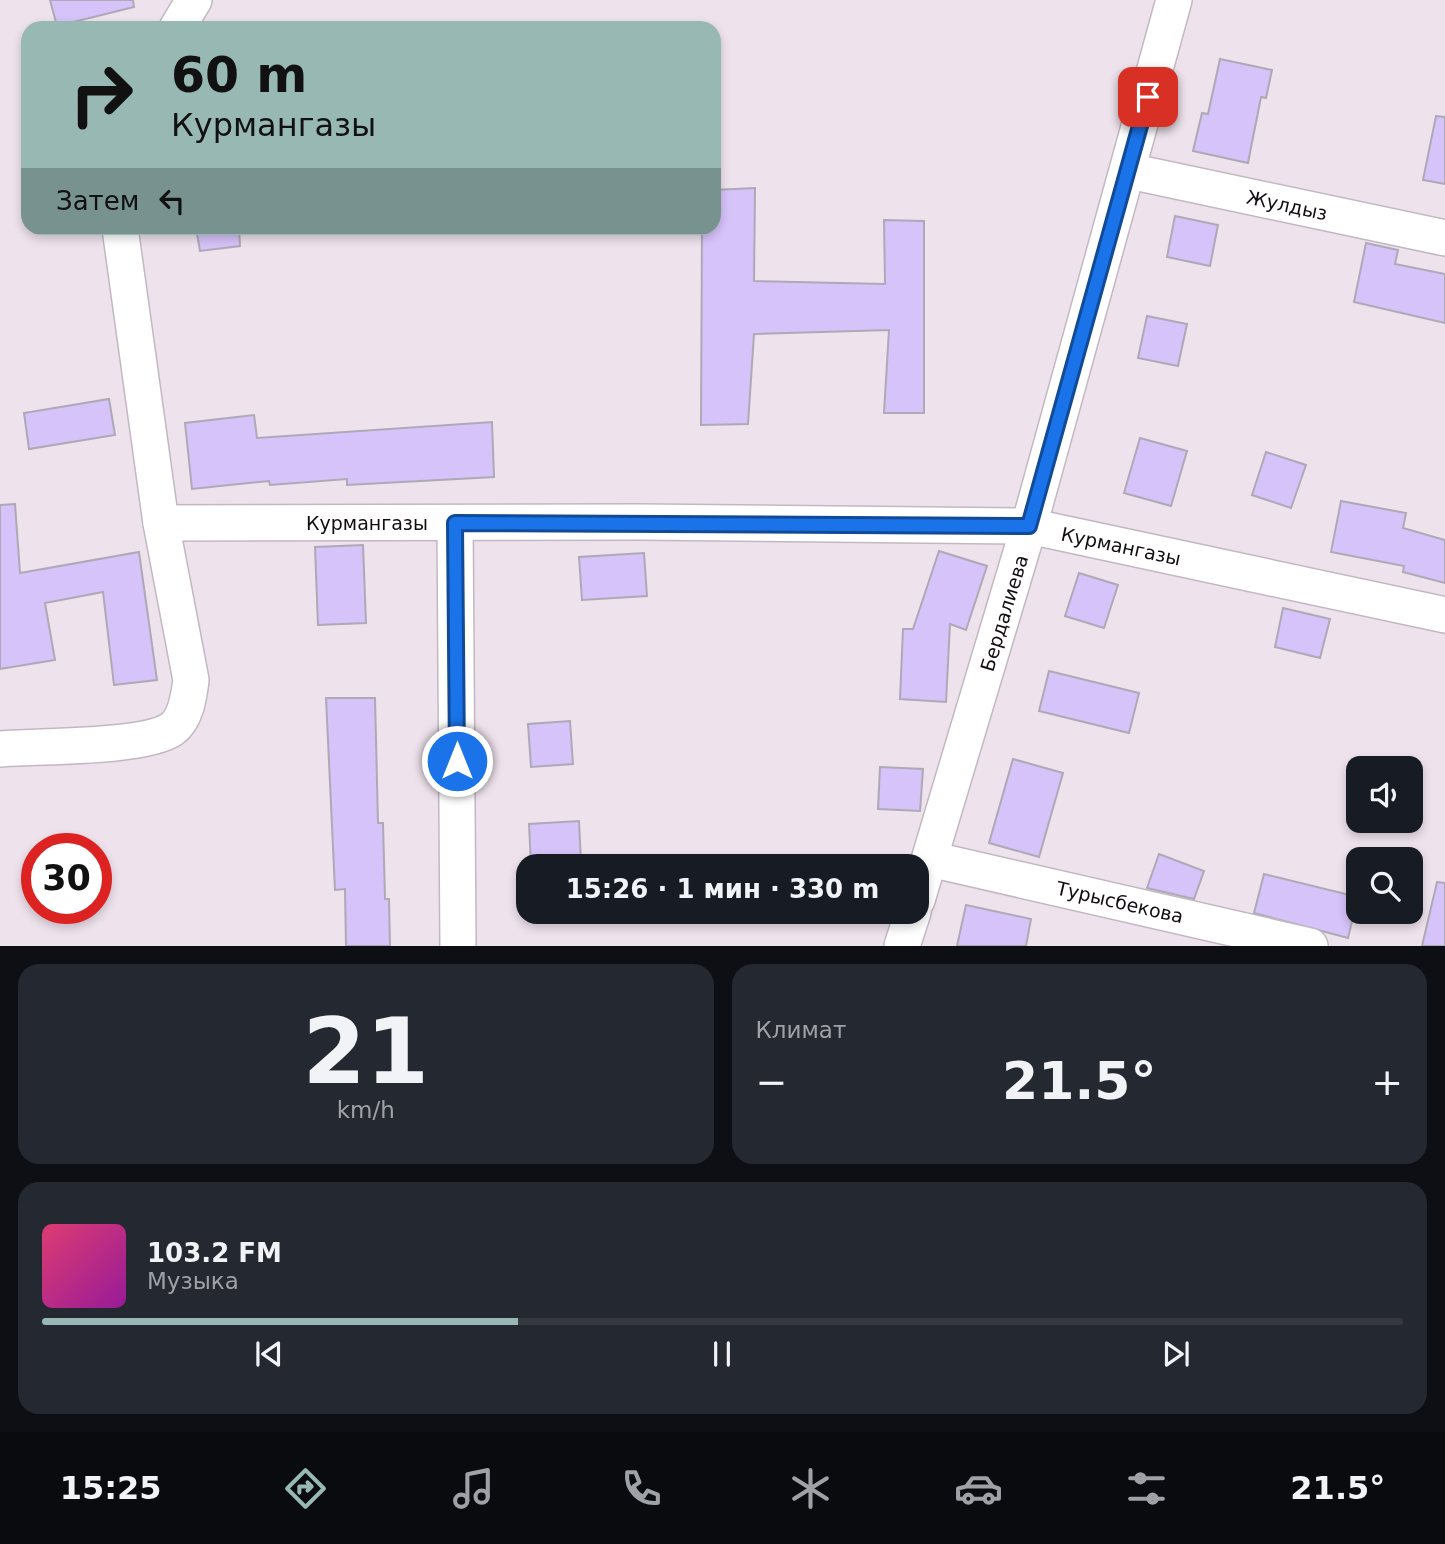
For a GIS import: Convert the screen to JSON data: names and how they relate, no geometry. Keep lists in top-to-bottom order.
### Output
{
  "streets": {
    "street": [
      "Жулдыз",
      "Курмангазы",
      "Бердалиева",
      "Турысбекова"
    ]
  },
  "crossings": [
    ["Жулдыз", "Бердалиева"],
    ["Курмангазы", "Бердалиева"],
    ["Бердалиева", "Турысбекова"]
  ],
  "page": {
    "turn": ["60 m", "Курмангазы"],
    "then": "Затем",
    "limit": "30",
    "trip": "15:26 · 1 мин · 330 m",
    "tile": [
      ["21", "km/h"],
      "Климат"
    ],
    "heat": ["−", "21.5°", "+"],
    "song": ["103.2 FM", "Музыка"],
    "tabs": ["15:25", "21.5°"]
  }
}
